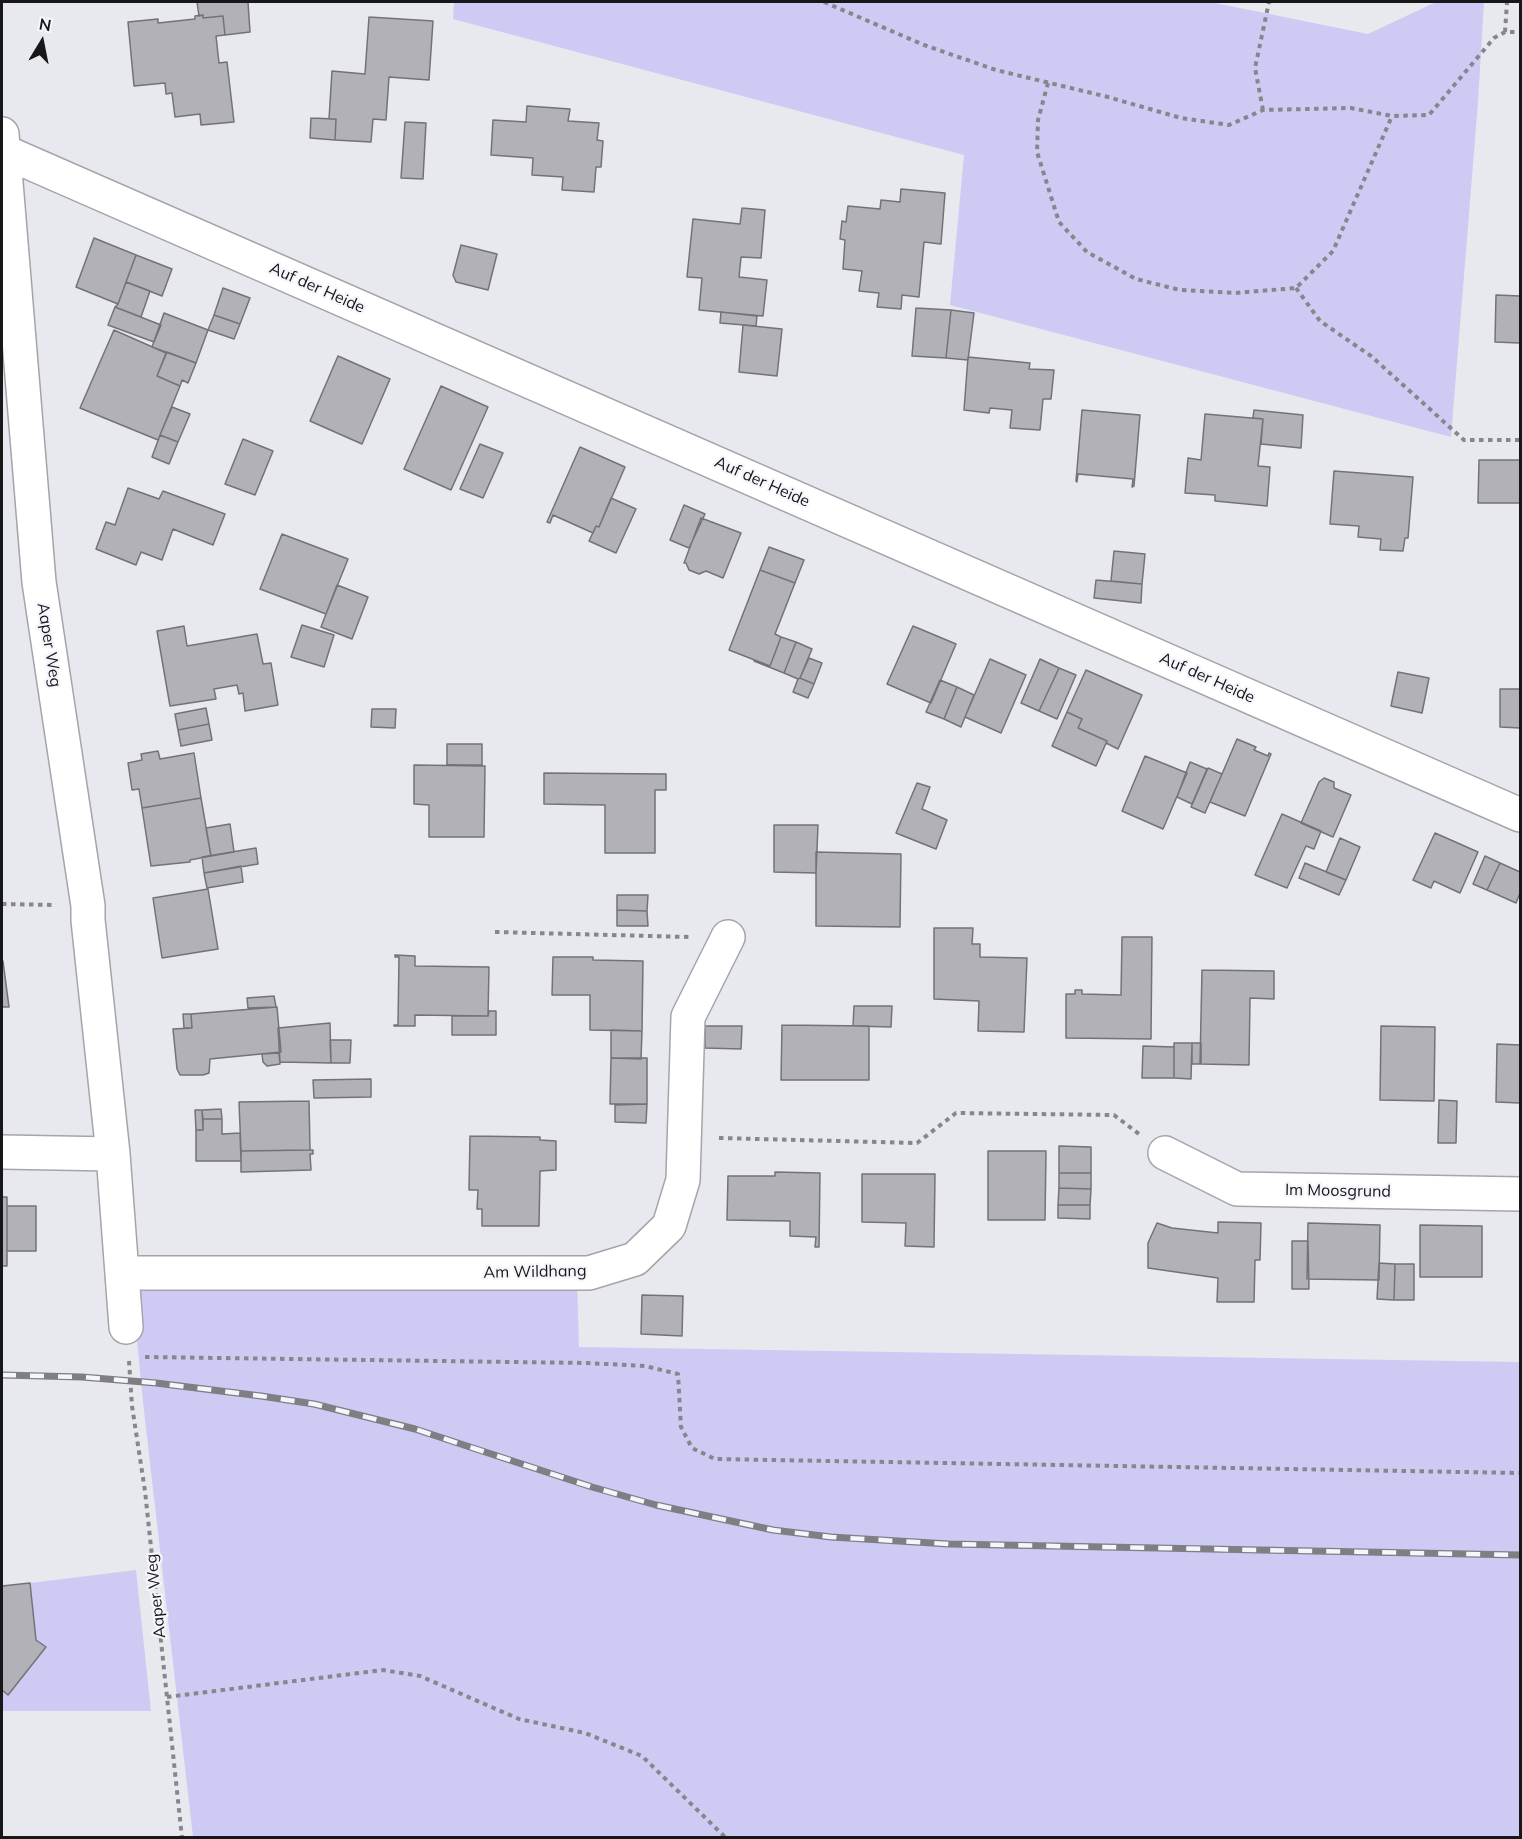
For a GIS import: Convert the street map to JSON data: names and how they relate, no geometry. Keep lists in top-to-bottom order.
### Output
{
  "streets": {
    "street": [
      "Auf der Heide",
      "Aaper Weg",
      "Im Moosgrund",
      "Am Wildhang"
    ]
  },
  "crossings": [
    ["Auf der Heide", "Aaper Weg"],
    ["Aaper Weg", "Am Wildhang"]
  ],
  "north": "top"
}
